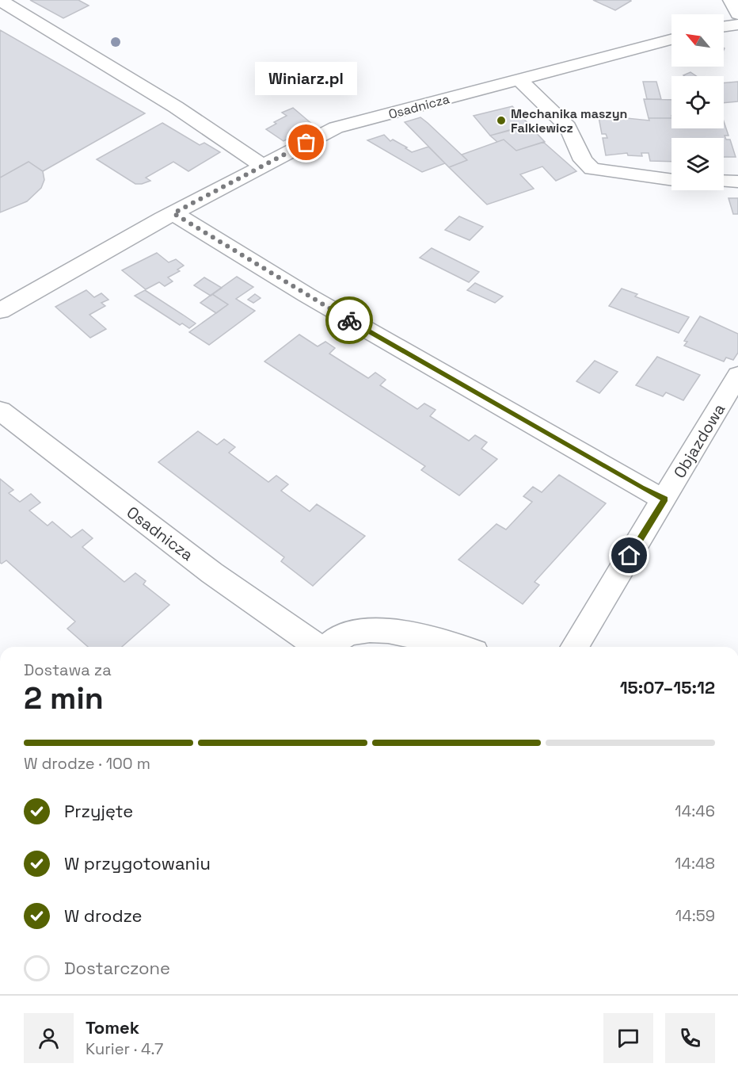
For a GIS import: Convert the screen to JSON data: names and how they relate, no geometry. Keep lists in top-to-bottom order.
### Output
{
  "streets": {
    "street": ["Osadnicza", "Objazdowa"]
  },
  "places": ["Mechanika maszyn Falkiewicz", "Winiarz.pl"],
  "north": "top left",
  "page": {
    "bubble": "Winiarz.pl",
    "heading": ["2 min", "Dostawa za", "15:07–15:12"],
    "panel": ["Tomek", "Kurier · 4.7"],
    "bar": "W drodze · 100 m",
    "list": [
      ["Przyjęte", "14:46"],
      ["W przygotowaniu", "14:48"],
      ["W drodze", "14:59"],
      "Dostarczone"
    ]
  }
}
